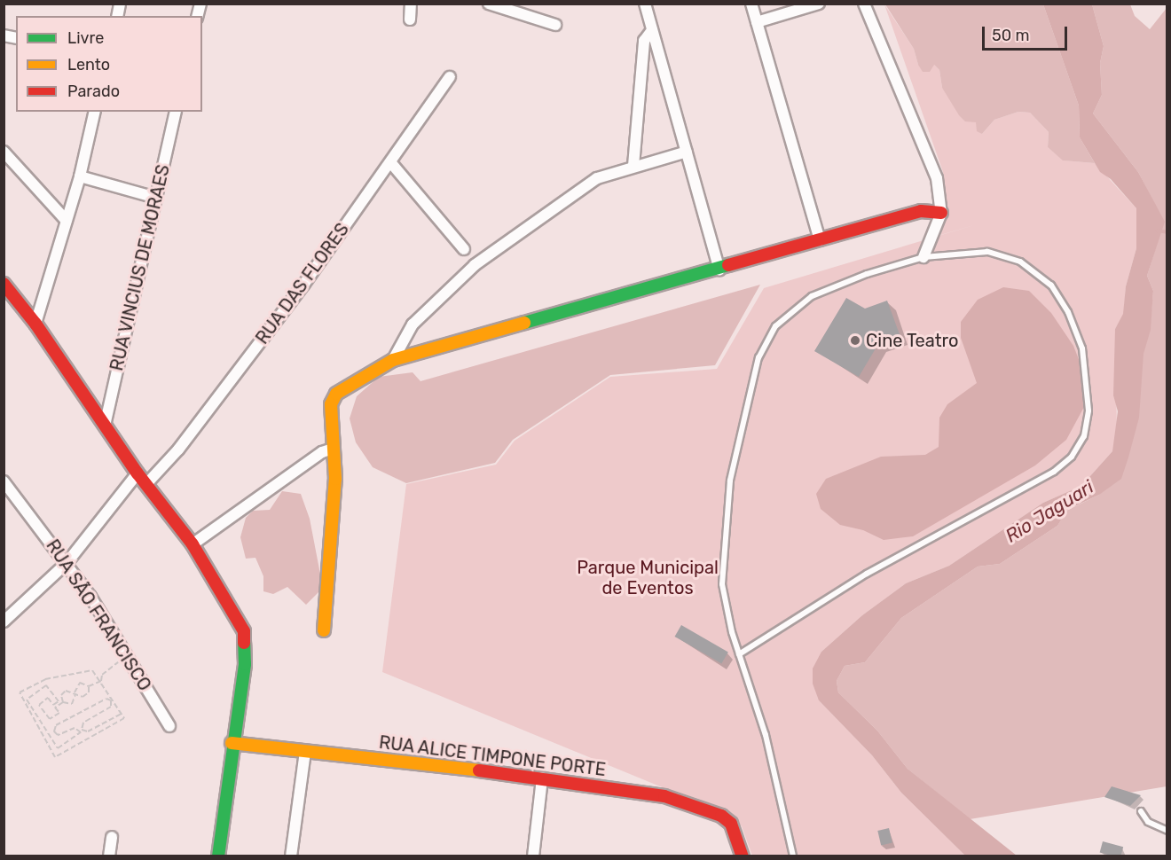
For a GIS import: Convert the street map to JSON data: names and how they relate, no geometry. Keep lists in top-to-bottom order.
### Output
{
  "streets": {
    "street": [
      "RUA VINCIUS DE MORAES",
      "RUA DAS FLORES",
      "RUA SÃO FRANCISCO",
      "RUA ALICE TIMPONE PORTE"
    ]
  },
  "water": ["Rio Jaguari"],
  "parks": ["Parque Municipal de Eventos"],
  "places": ["Cine Teatro"],
  "legend": ["Livre", "Lento", "Parado"],
  "scale_bar": "50 m"
}
